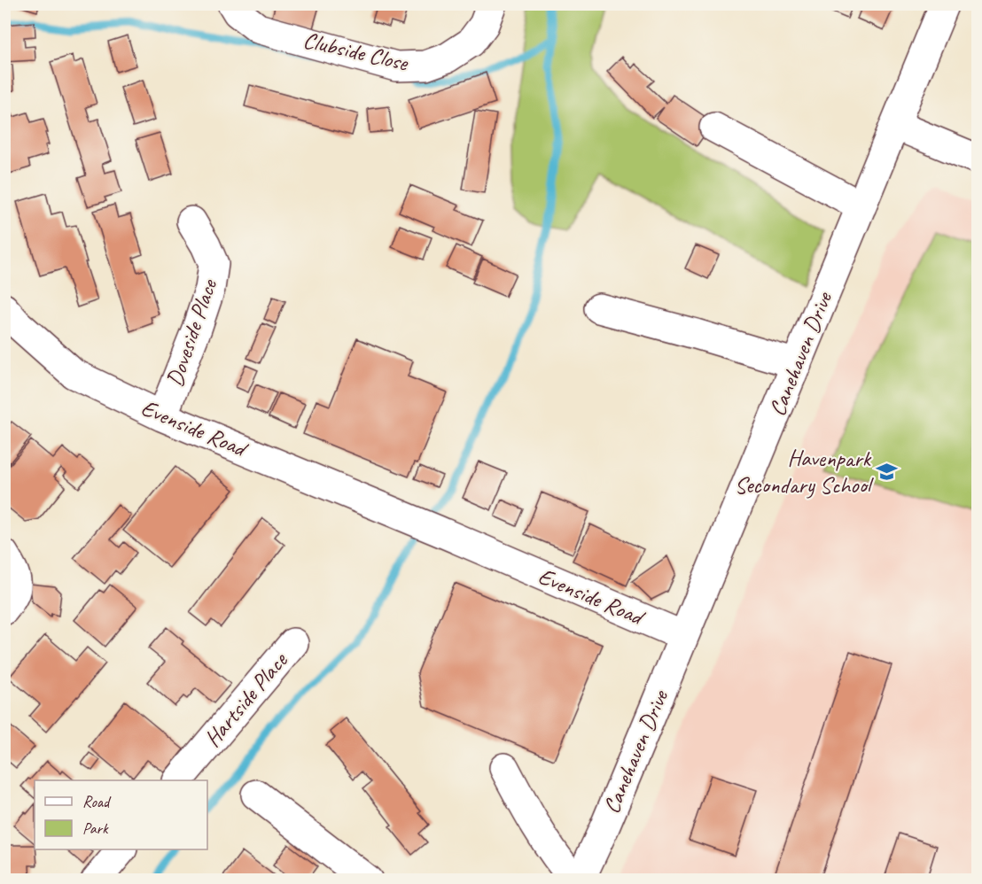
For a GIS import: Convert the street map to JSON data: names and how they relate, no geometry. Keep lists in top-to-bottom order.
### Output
{
  "streets": {
    "street": [
      "Clubside Close",
      "Doveside Place",
      "Canehaven Drive",
      "Evenside Road",
      "Hartside Place"
    ]
  },
  "crossings": [
    ["Doveside Place", "Evenside Road"],
    ["Canehaven Drive", "Evenside Road"]
  ],
  "places": {
    "school or university": ["Havenpark Secondary School"]
  },
  "legend": ["Road", "Park"]
}
